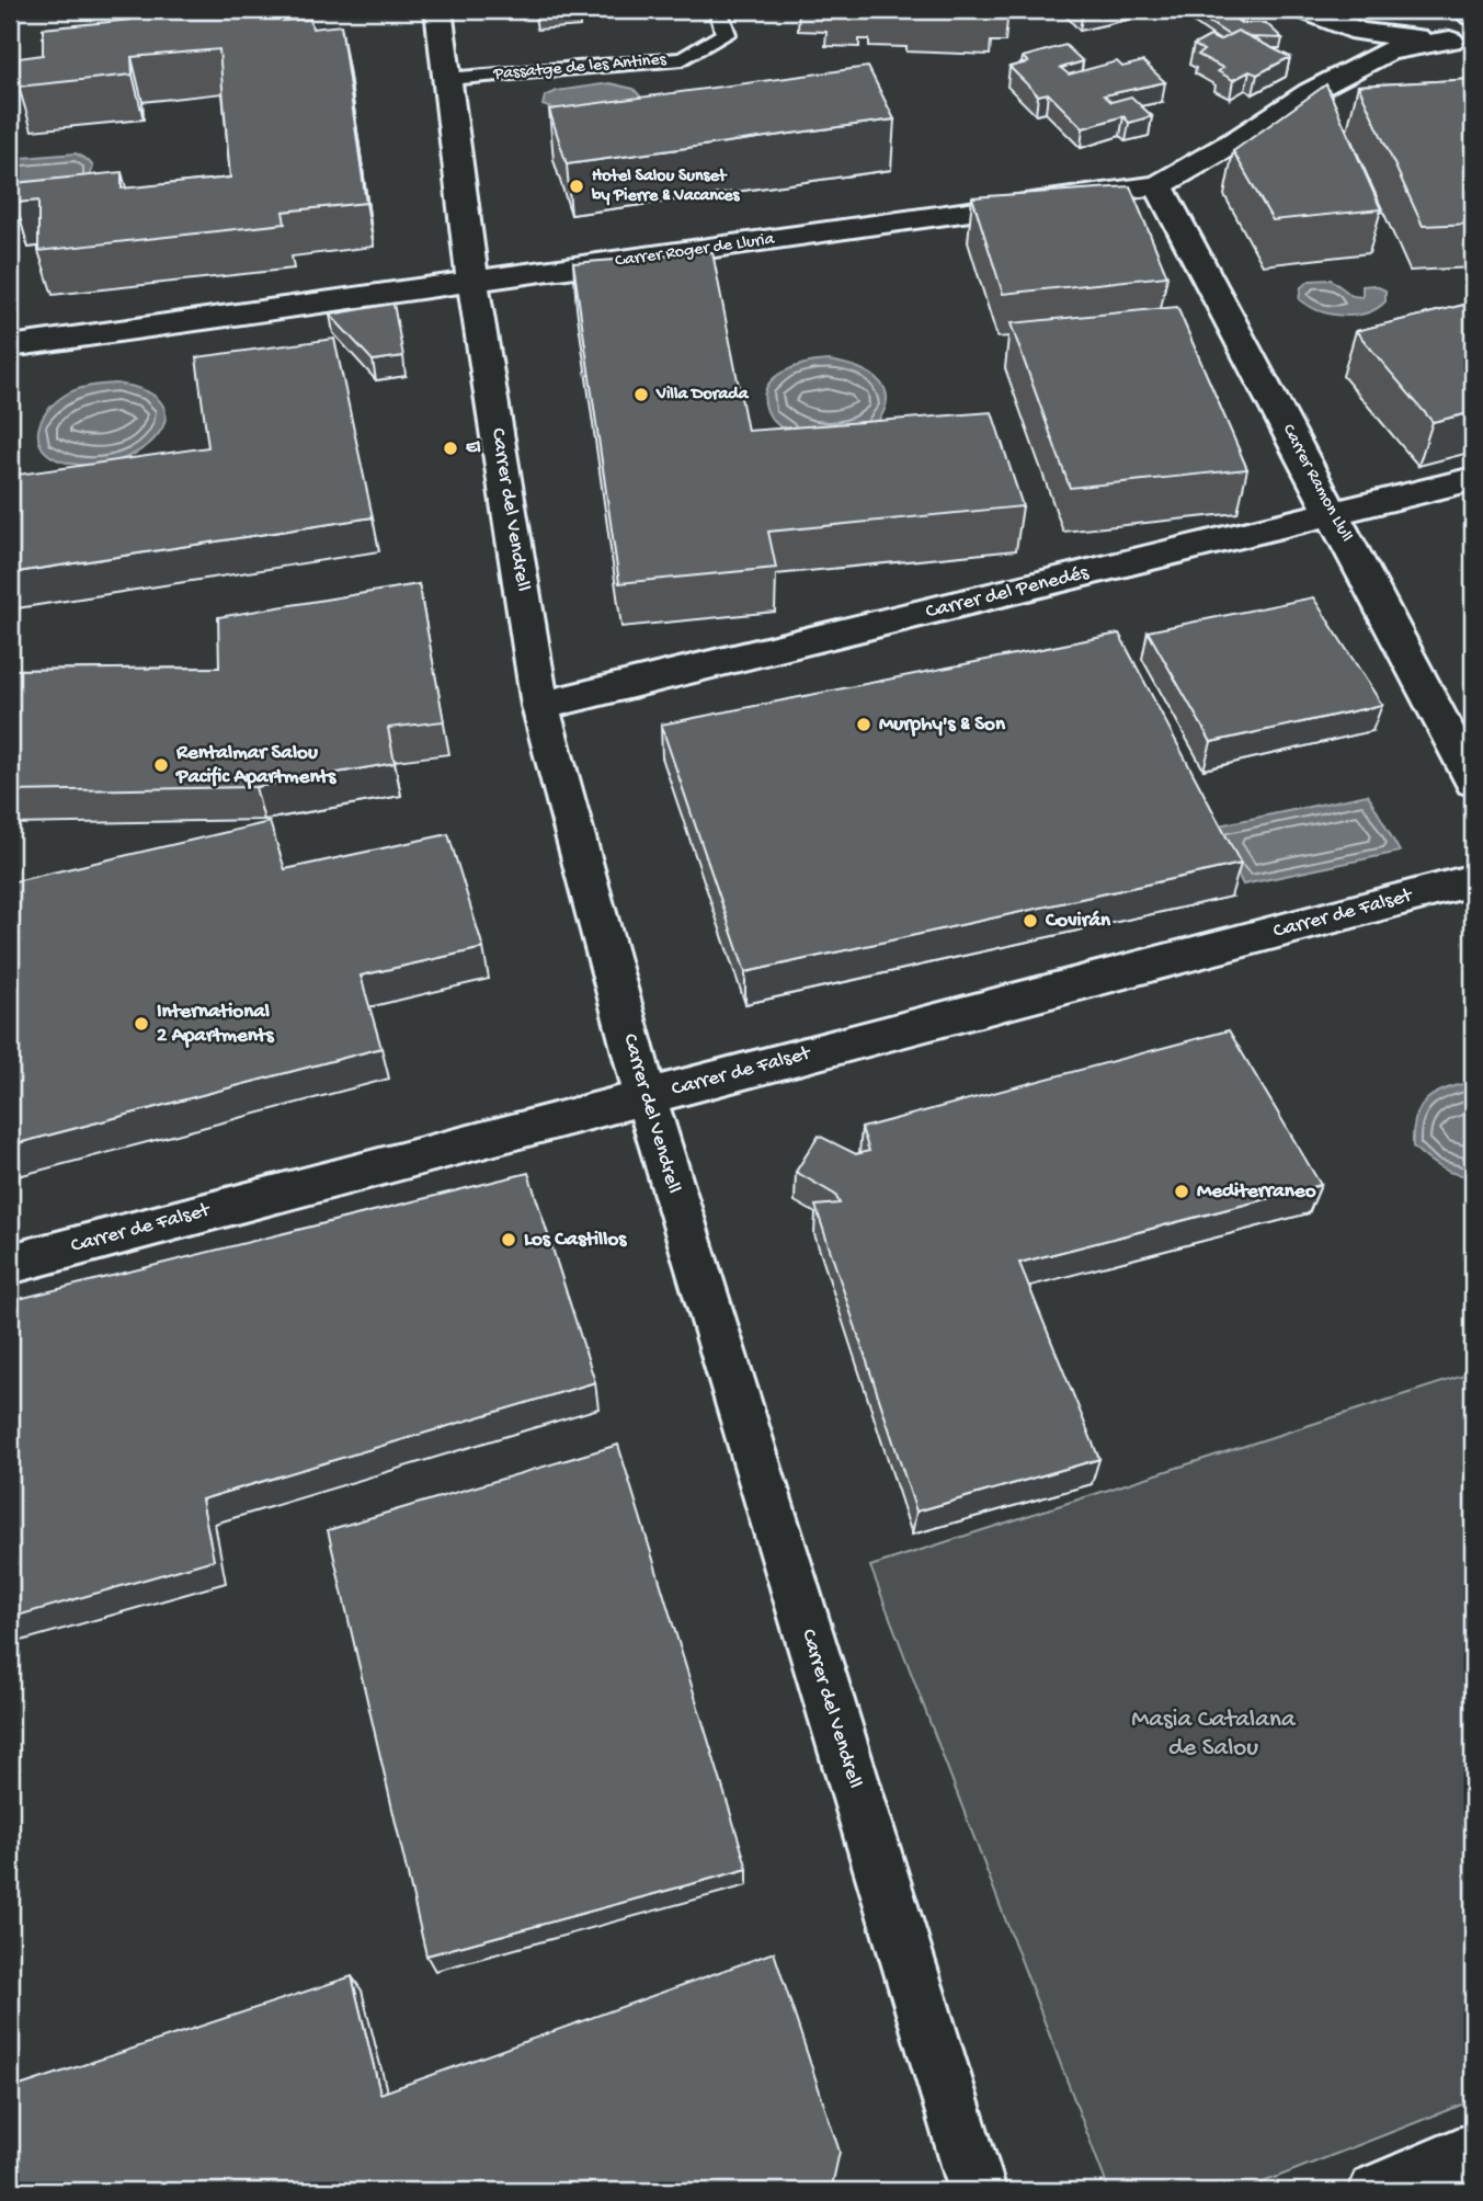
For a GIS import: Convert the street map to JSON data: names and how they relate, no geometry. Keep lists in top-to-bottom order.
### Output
{
  "streets": {
    "street": [
      "Carrer Roger de Lluria",
      "Carrer Ramon Llull",
      "Carrer del Vendrell",
      "Carrer del Penedés",
      "Carrer de Falset"
    ],
    "lane": ["Passatge de les Antines"]
  },
  "crossings": [
    ["Passatge de les Antines", "Carrer del Vendrell"],
    ["Carrer Roger de Lluria", "Carrer Ramon Llull"],
    ["Carrer Roger de Lluria", "Carrer del Vendrell"],
    ["Carrer Ramon Llull", "Carrer del Penedés"],
    ["Carrer del Vendrell", "Carrer del Penedés"],
    ["Carrer del Vendrell", "Carrer de Falset"]
  ],
  "parks": ["Masia Catalana de Salou"],
  "places": [
    "Hotel Salou Sunset by Pierre & Vacances",
    "Villa Dorada",
    "El",
    "Murphy's & Son",
    "Rentalmar Salou Pacific Apartments",
    "Covirán",
    "International 2 Apartments",
    "Mediterraneo",
    "Los Castillos"
  ]
}
